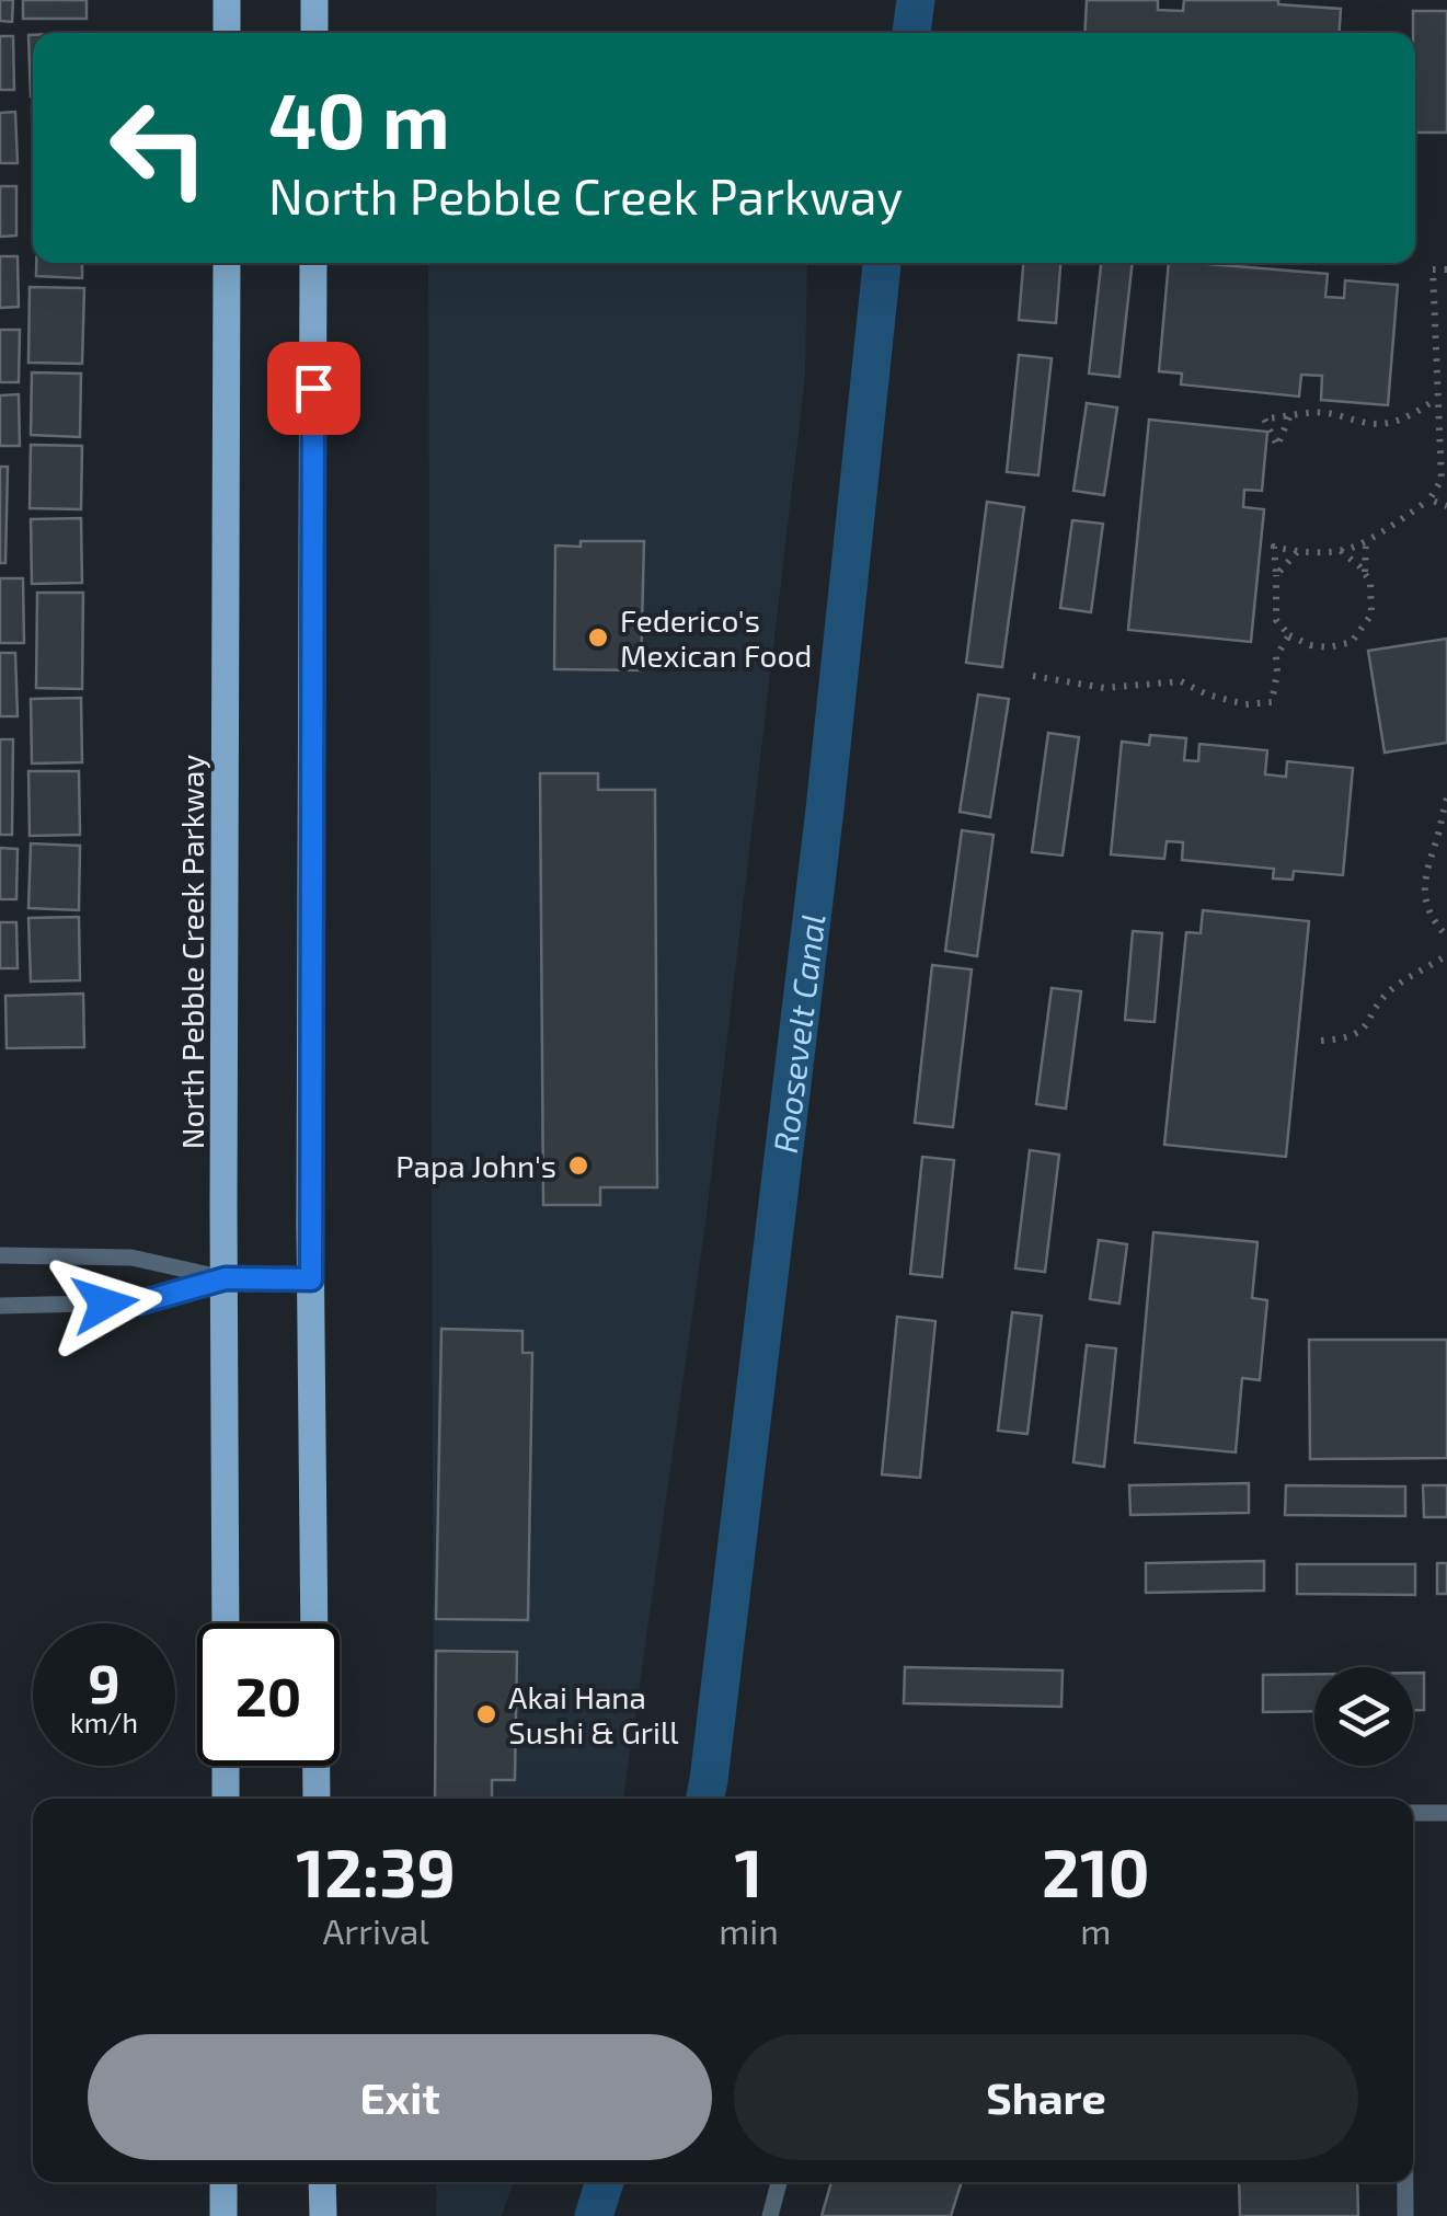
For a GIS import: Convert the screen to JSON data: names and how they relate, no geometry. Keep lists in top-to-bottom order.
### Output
{
  "streets": {
    "main road": ["North Pebble Creek Parkway"]
  },
  "water": ["Roosevelt Canal"],
  "places": ["Federico's Mexican Food", "Papa John's", "Akai Hana Sushi & Grill"],
  "page": {
    "turn": ["40 m", "North Pebble Creek Parkway"],
    "speed": "9 km/h",
    "limit": "20",
    "eta": [
      "12:39",
      "Arrival",
      "1",
      "min",
      "210",
      "m"
    ],
    "buttons": ["Exit", "Share"]
  }
}
